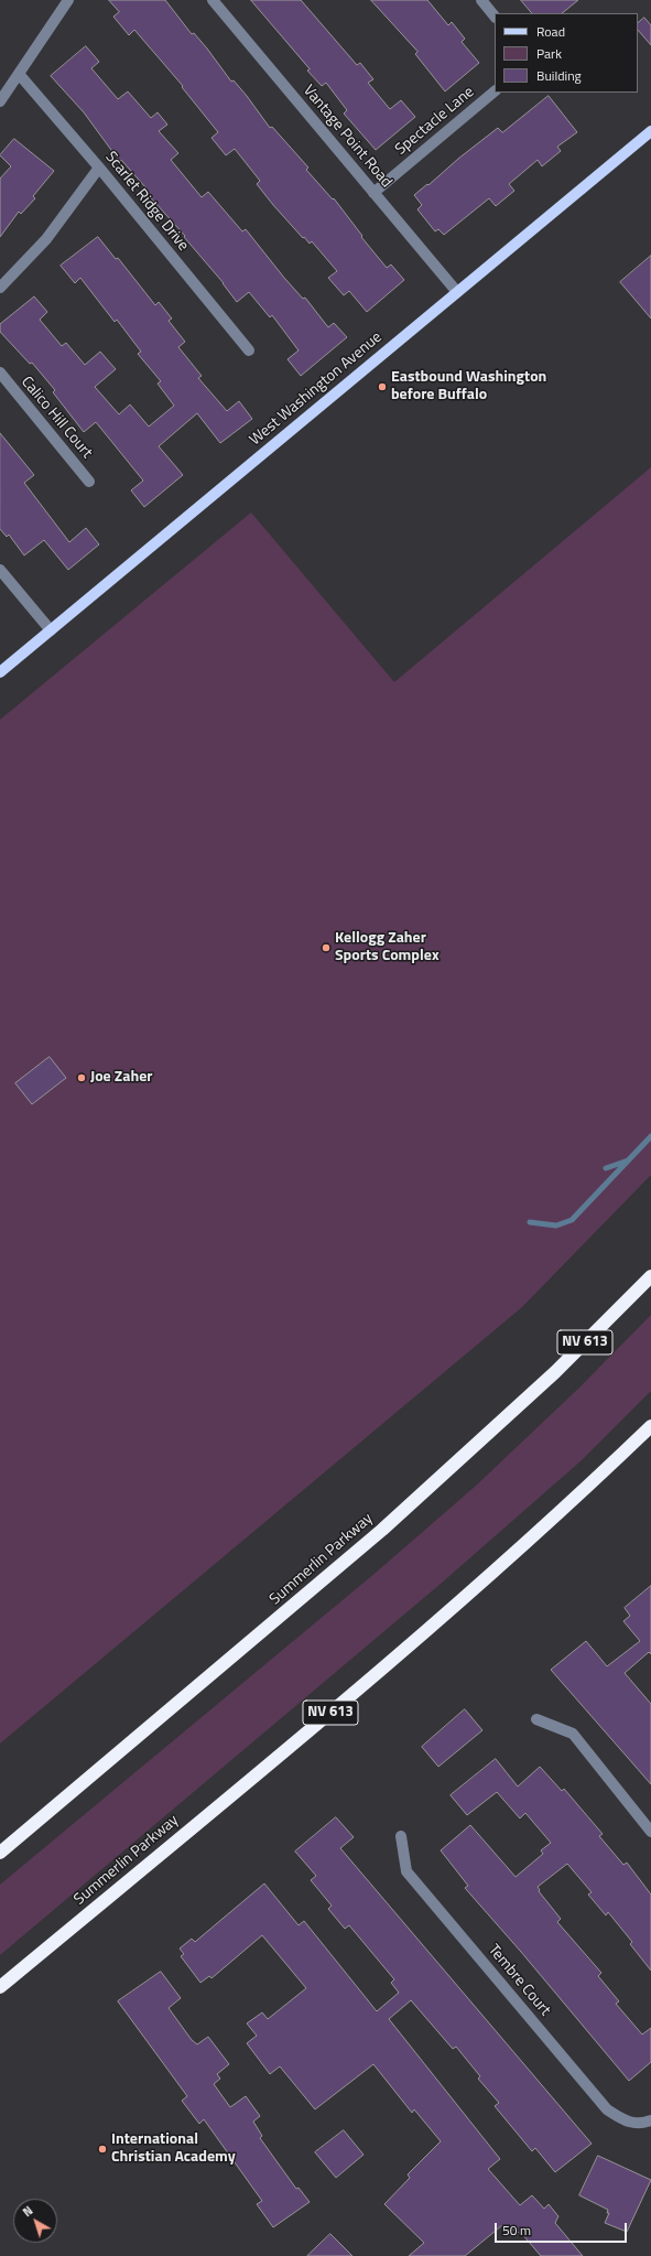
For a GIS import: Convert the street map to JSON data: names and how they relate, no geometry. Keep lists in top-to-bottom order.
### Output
{
  "streets": {
    "highway": ["NV 613", "Summerlin Parkway"],
    "main road": ["West Washington Avenue"],
    "street": [
      "Spectacle Lane",
      "Vantage Point Road",
      "Scarlet Ridge Drive",
      "Calico Hill Court",
      "Tembre Court"
    ]
  },
  "crossings": [
    ["Spectacle Lane", "Vantage Point Road"],
    ["Vantage Point Road", "West Washington Avenue"]
  ],
  "places": [
    "Eastbound Washington before Buffalo",
    "Kellogg Zaher Sports Complex",
    "Joe Zaher",
    "International Christian Academy"
  ],
  "legend": ["Road", "Park", "Building"],
  "scale_bar": "50 m",
  "north": "top left"
}
